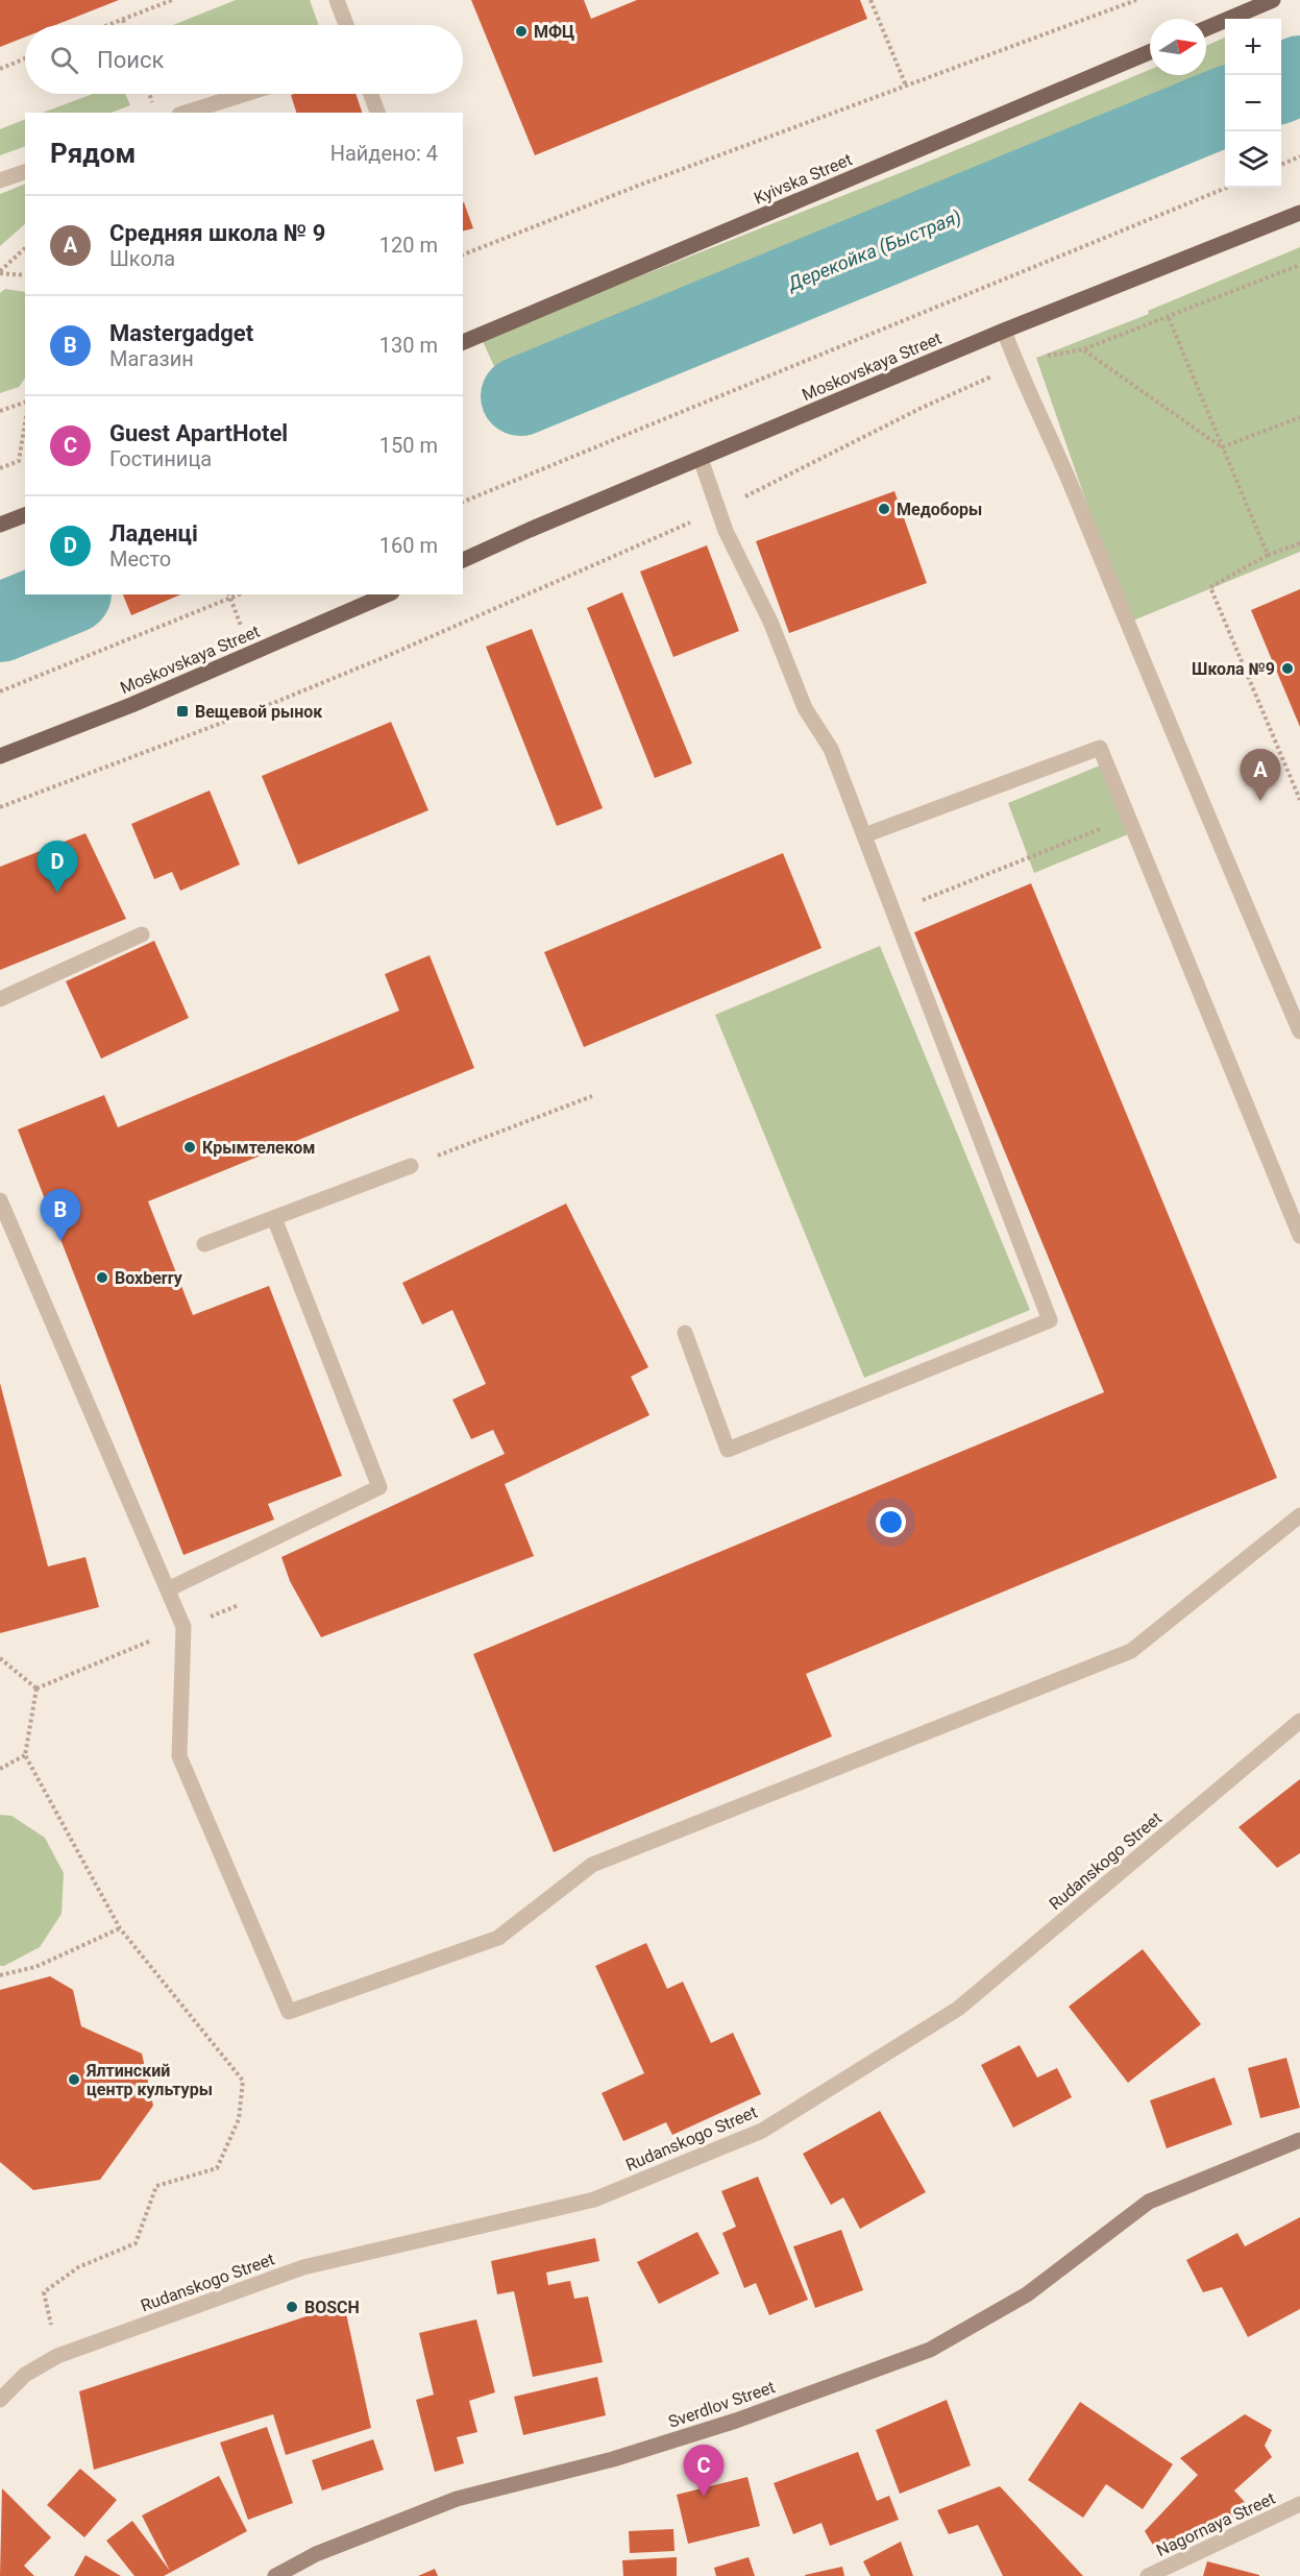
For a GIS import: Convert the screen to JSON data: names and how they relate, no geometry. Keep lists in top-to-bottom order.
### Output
{
  "streets": {
    "main road": ["Kyivska Street", "Moskovskaya Street", "Sverdlov Street"],
    "street": ["Rudanskogo Street", "Nagornaya Street"]
  },
  "water": ["Дерекойка (Быстрая)"],
  "places": {
    "other": [
      "МФЦ",
      "Медоборы",
      "Школа №9",
      "Крымтелеком",
      "Boxberry",
      "Ялтинский центр культуры",
      "BOSCH"
    ],
    "transit": ["Вещевой рынок"]
  },
  "north": "right",
  "page": {
    "map_buttons": ["+", "−"],
    "search": "Поиск",
    "heading": ["Рядом", "Найдено: 4"],
    "list": [
      {
        "mark": "A",
        "name": "Средняя школа № 9",
        "note": "Школа",
        "value": "120 m"
      },
      {
        "mark": "B",
        "name": "Mastergadget",
        "note": "Магазин",
        "value": "130 m"
      },
      {
        "mark": "C",
        "name": "Guest ApartHotel",
        "note": "Гостиница",
        "value": "150 m"
      },
      {
        "mark": "D",
        "name": "Ладенці",
        "note": "Место",
        "value": "160 m"
      }
    ],
    "pins": [
      "A",
      "D",
      "B",
      "C"
    ]
  }
}
